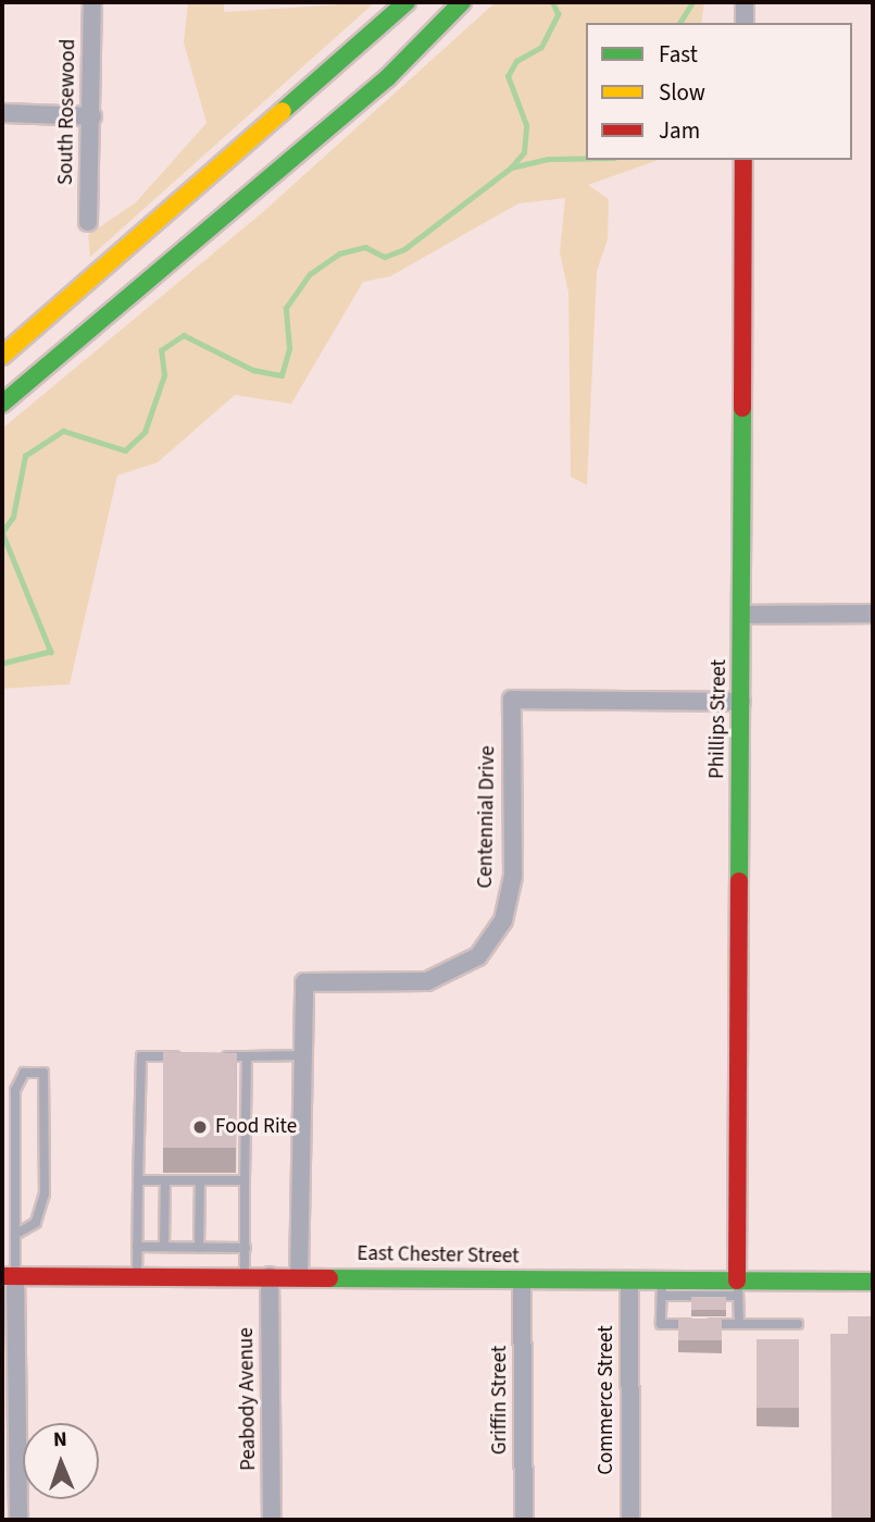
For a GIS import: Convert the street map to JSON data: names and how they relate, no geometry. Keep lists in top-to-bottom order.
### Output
{
  "streets": {
    "main road": ["Phillips Street", "East Chester Street"],
    "street": [
      "South Rosewood",
      "Centennial Drive",
      "Peabody Avenue",
      "Griffin Street",
      "Commerce Street"
    ]
  },
  "crossings": [
    ["Phillips Street", "Centennial Drive"],
    ["Phillips Street", "East Chester Street"],
    ["Centennial Drive", "East Chester Street"],
    ["East Chester Street", "Peabody Avenue"],
    ["East Chester Street", "Griffin Street"],
    ["East Chester Street", "Commerce Street"]
  ],
  "places": ["Food Rite"],
  "legend": ["Fast", "Slow", "Jam"],
  "north": "top"
}
